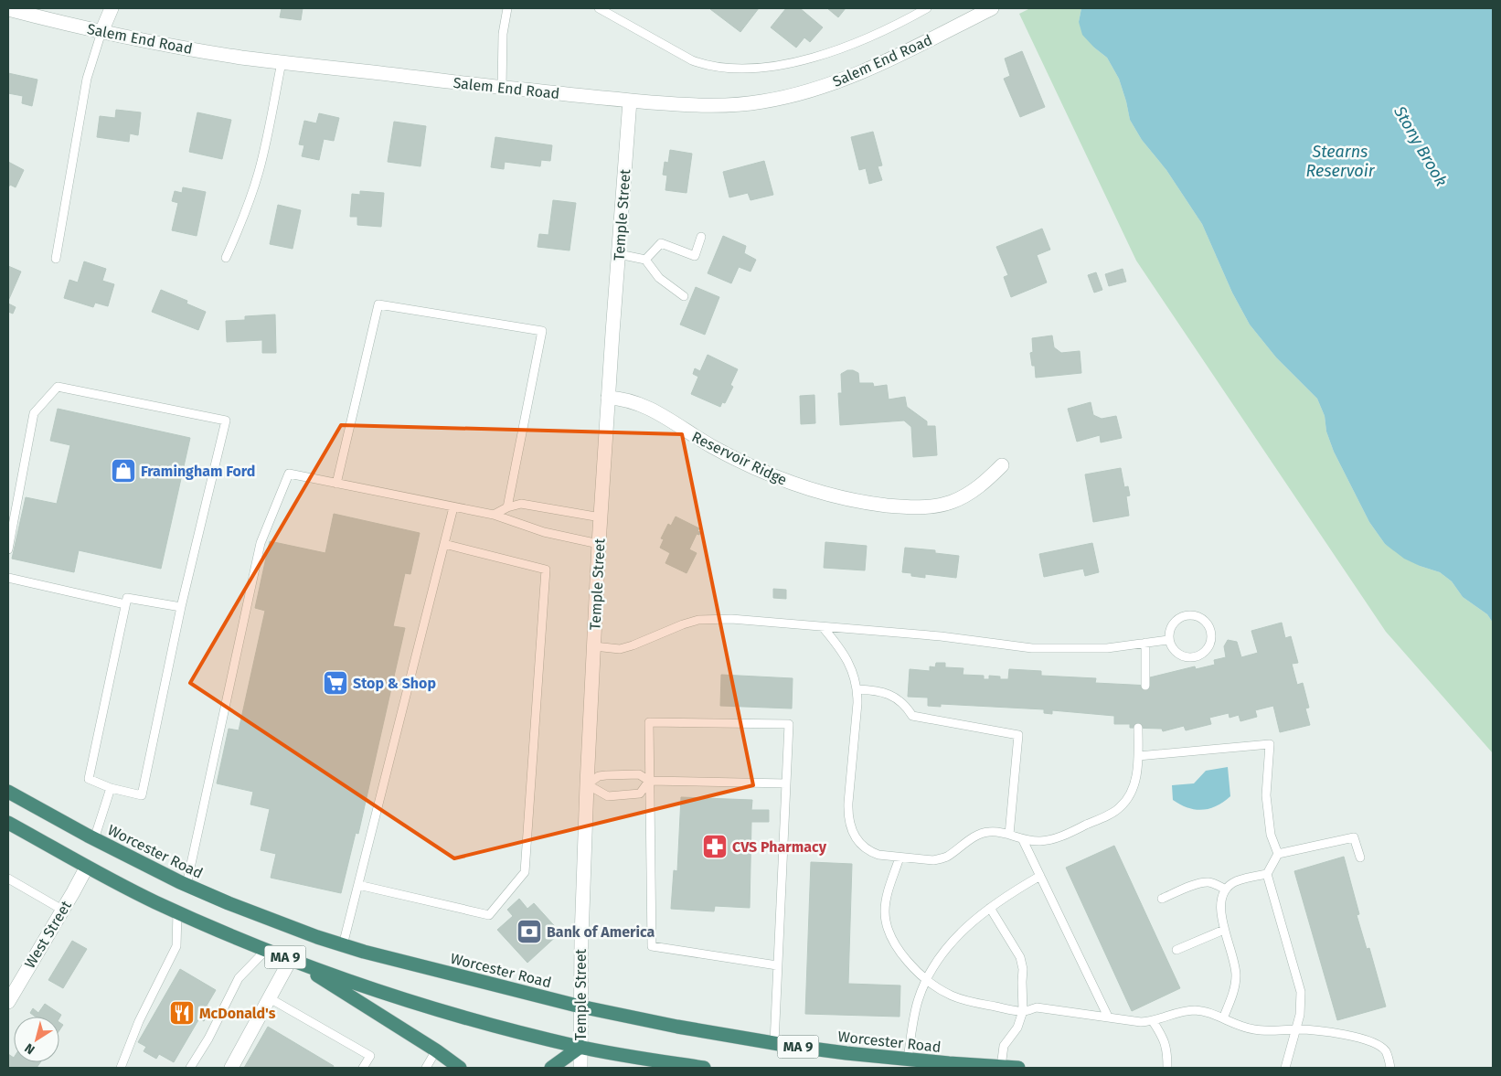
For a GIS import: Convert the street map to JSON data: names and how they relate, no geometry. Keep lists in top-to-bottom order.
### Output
{
  "streets": {
    "highway": ["Worcester Road", "MA 9"],
    "street": [
      "Salem End Road",
      "Temple Street",
      "Reservoir Ridge",
      "West Street"
    ]
  },
  "crossings": [
    ["Salem End Road", "Temple Street"],
    ["Temple Street", "Reservoir Ridge"],
    ["Temple Street", "Worcester Road"],
    ["Temple Street", "MA 9"],
    ["West Street", "MA 9"]
  ],
  "water": ["Stony Brook", "Stearns Reservoir"],
  "places": {
    "shop": ["Framingham Ford"],
    "supermarket": ["Stop & Shop"],
    "pharmacy": ["CVS Pharmacy"],
    "bank": ["Bank of America"],
    "restaurant": ["McDonald's"]
  },
  "north": "bottom left"
}
